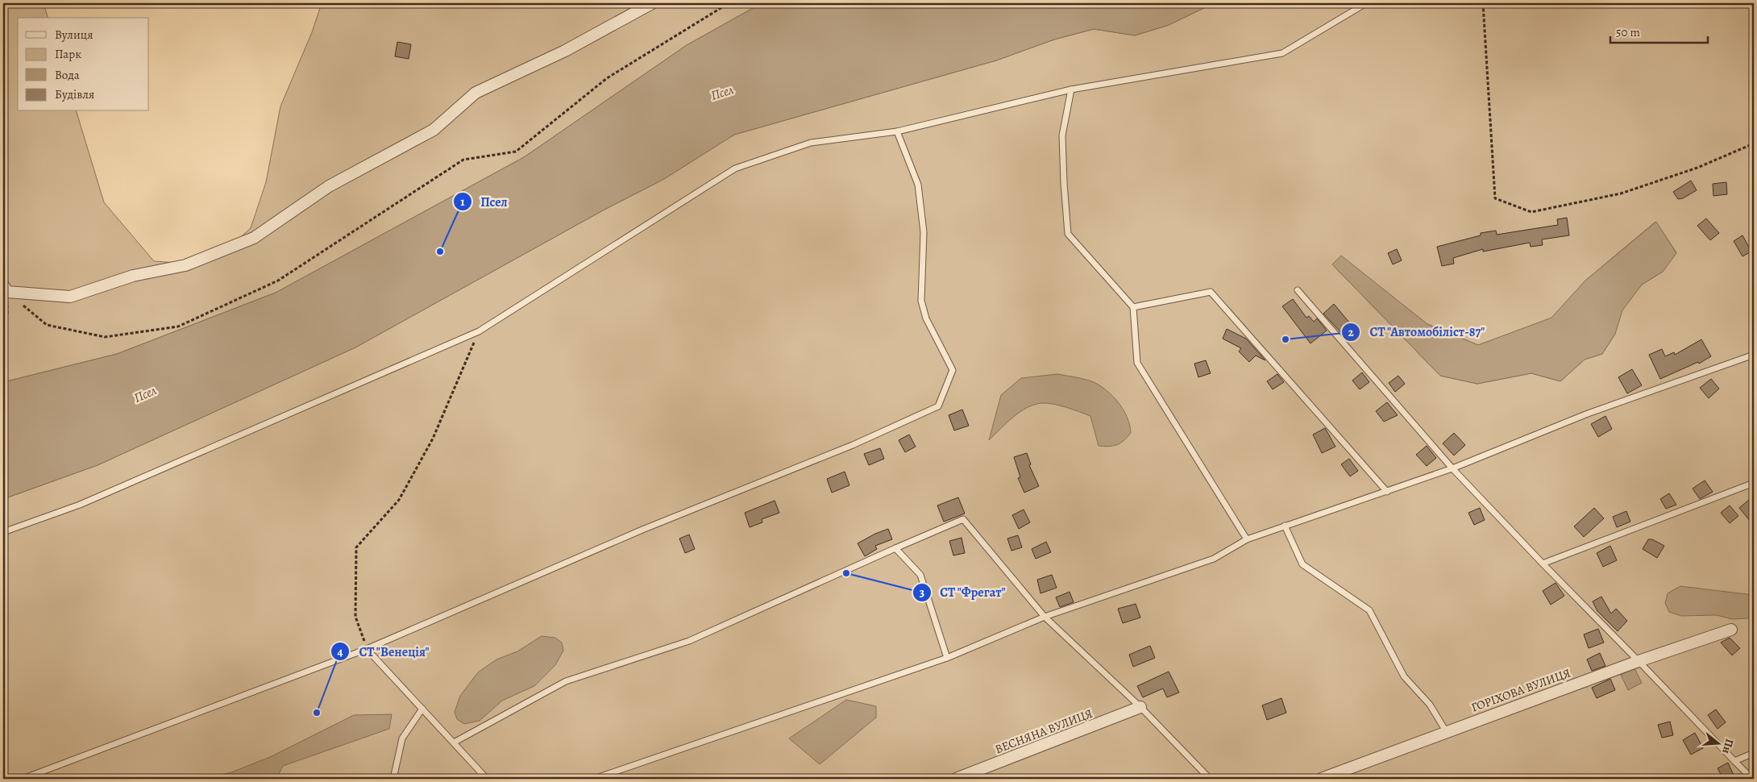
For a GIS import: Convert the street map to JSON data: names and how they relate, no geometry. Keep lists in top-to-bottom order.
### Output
{
  "streets": {
    "street": ["ГОРІХОВА ВУЛИЦЯ", "ВЕСНЯНА ВУЛИЦЯ"]
  },
  "water": ["Псел"],
  "places": [
    "Псел",
    "СТ \"Автомобiлiст-87\"",
    "СТ \"Фрегат\"",
    "СТ \"Венеція\""
  ],
  "legend": [
    "Вулиця",
    "Парк",
    "Вода",
    "Будівля"
  ],
  "scale_bar": "50 m",
  "north": "right"
}
